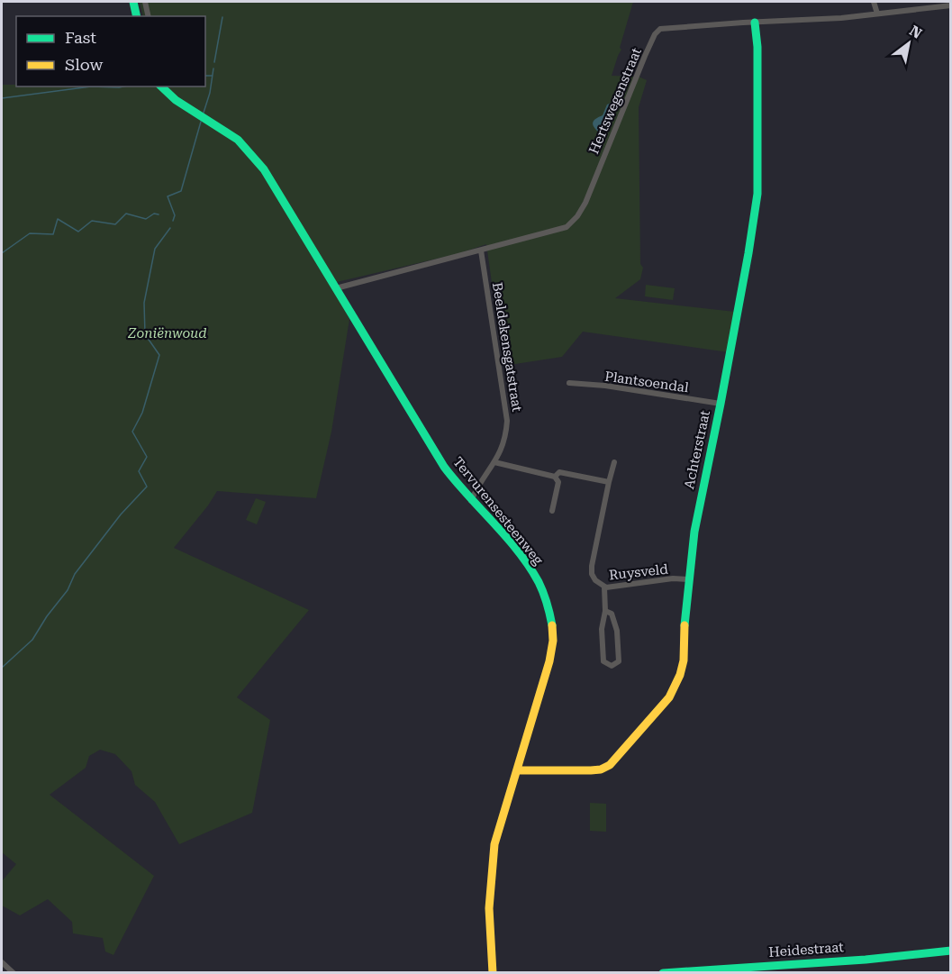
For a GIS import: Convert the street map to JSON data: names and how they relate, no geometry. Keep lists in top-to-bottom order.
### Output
{
  "streets": {
    "street": [
      "Hertswegenstraat",
      "Beeldekensgatstraat",
      "Plantsoendal",
      "Achterstraat",
      "Tervurensesteenweg",
      "Ruysveld",
      "Heidestraat"
    ]
  },
  "crossings": [
    ["Hertswegenstraat", "Beeldekensgatstraat"],
    ["Hertswegenstraat", "Achterstraat"],
    ["Hertswegenstraat", "Tervurensesteenweg"],
    ["Beeldekensgatstraat", "Tervurensesteenweg"],
    ["Plantsoendal", "Achterstraat"],
    ["Achterstraat", "Tervurensesteenweg"],
    ["Achterstraat", "Ruysveld"]
  ],
  "parks": ["Zoniënwoud"],
  "legend": ["Fast", "Slow"],
  "north": "top right"
}
